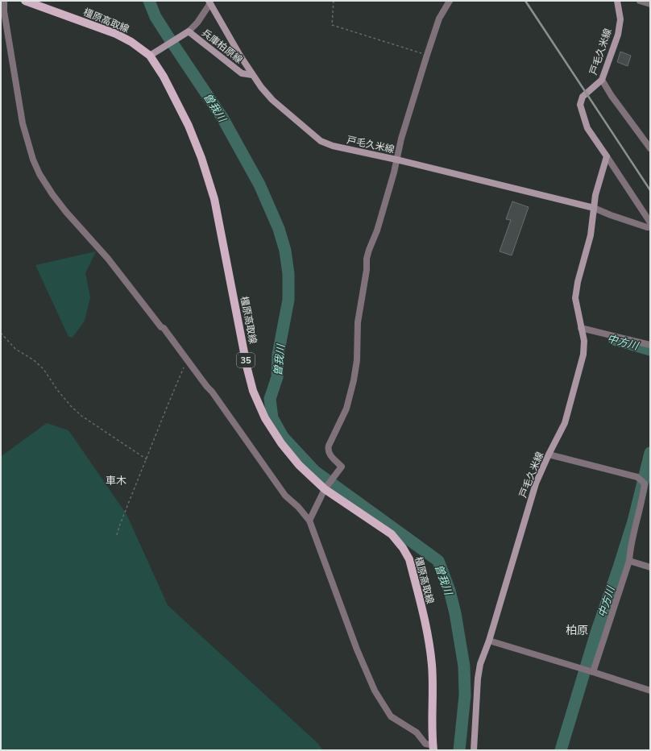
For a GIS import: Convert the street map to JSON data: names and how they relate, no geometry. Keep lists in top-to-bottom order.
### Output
{
  "streets": {
    "main road": [
      "橿原高取線",
      "兵庫柏原線",
      "戸毛久米線",
      "35"
    ]
  },
  "crossings": [
    ["兵庫柏原線", "戸毛久米線"]
  ],
  "districts": ["車木", "柏原"],
  "water": ["曽我川", "中方川"]
}
